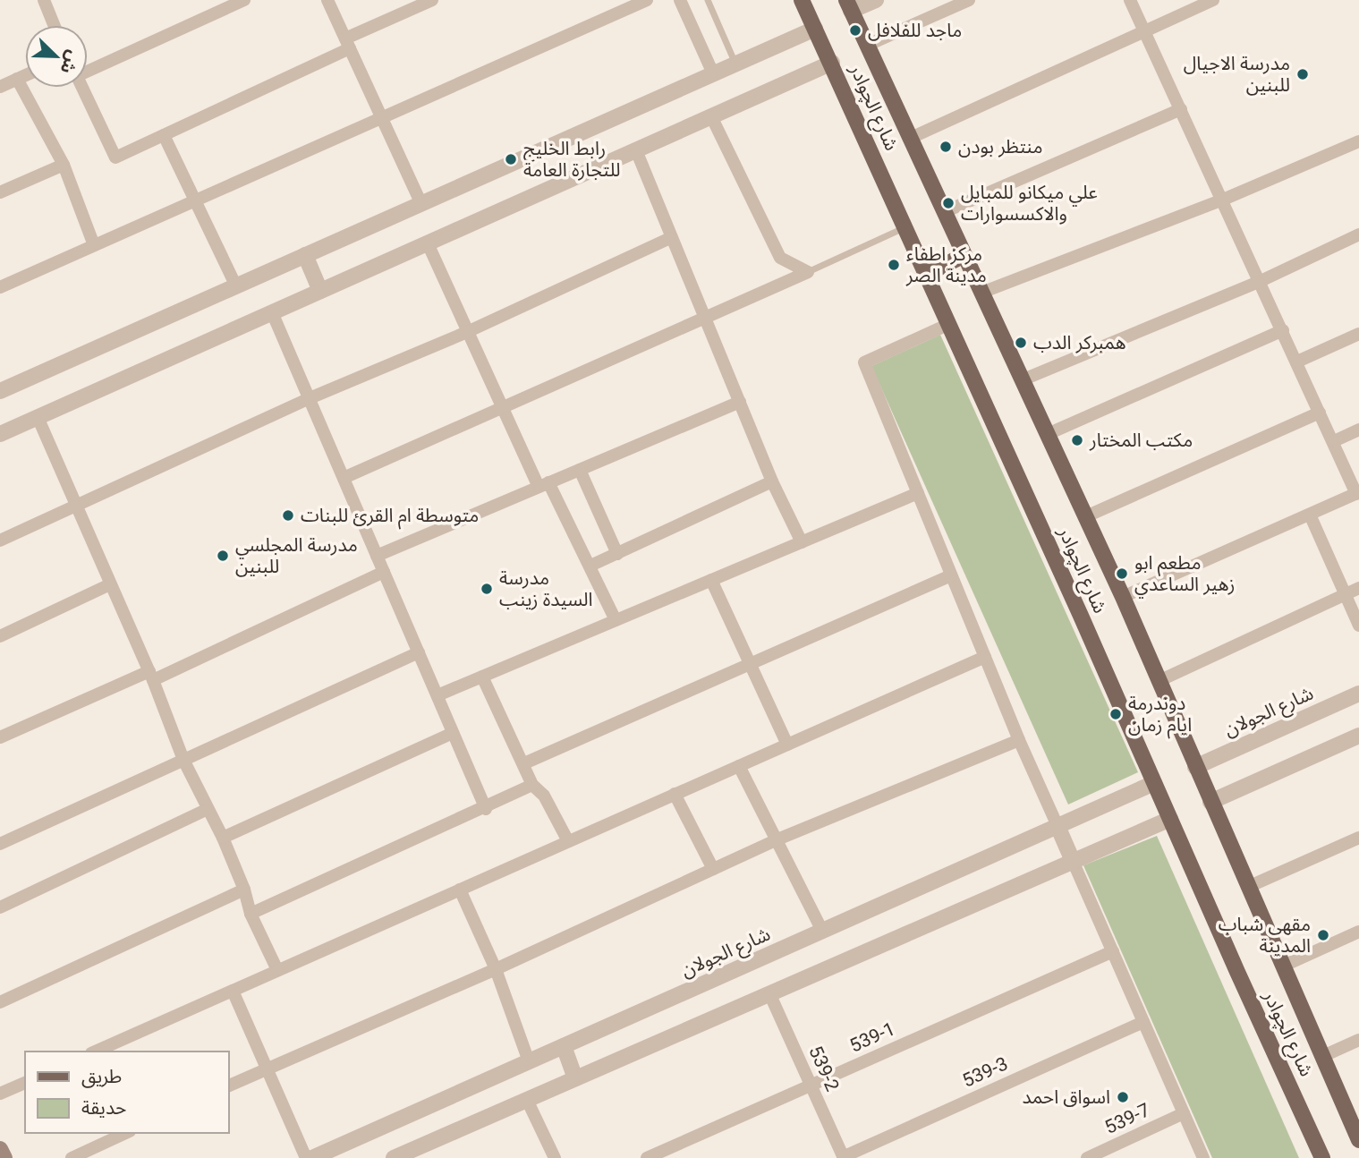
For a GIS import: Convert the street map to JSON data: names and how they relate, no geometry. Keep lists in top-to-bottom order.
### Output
{
  "streets": {
    "main road": ["شارع الچوادر"],
    "street": [
      "شارع الجولان",
      "539-1",
      "539-2",
      "539-3",
      "539-7"
    ]
  },
  "crossings": [
    ["شارع الچوادر", "شارع الجولان"],
    ["539-1", "539-2"],
    ["539-2", "539-3"]
  ],
  "places": [
    "ماجد للفلافل",
    "مدرسة الاجيال للبنين",
    "منتظر بودن",
    "رابط الخليج للتجارة العامة",
    "علي ميكانو للمبايل والاكسسوارات",
    "مركز اطفاء مدينة الصر",
    "همبركر الدب",
    "مكتب المختار",
    "متوسطة ام القرئ للبنات",
    "مدرسة المجلسي للبنين",
    "مطعم ابو زهير الساعدي",
    "مدرسة السيدة زينب",
    "دوندرمة ايام زمان",
    "مقهى شباب المدينة",
    "اسواق احمد"
  ],
  "legend": ["طريق", "حديقة"],
  "north": "bottom right"
}
